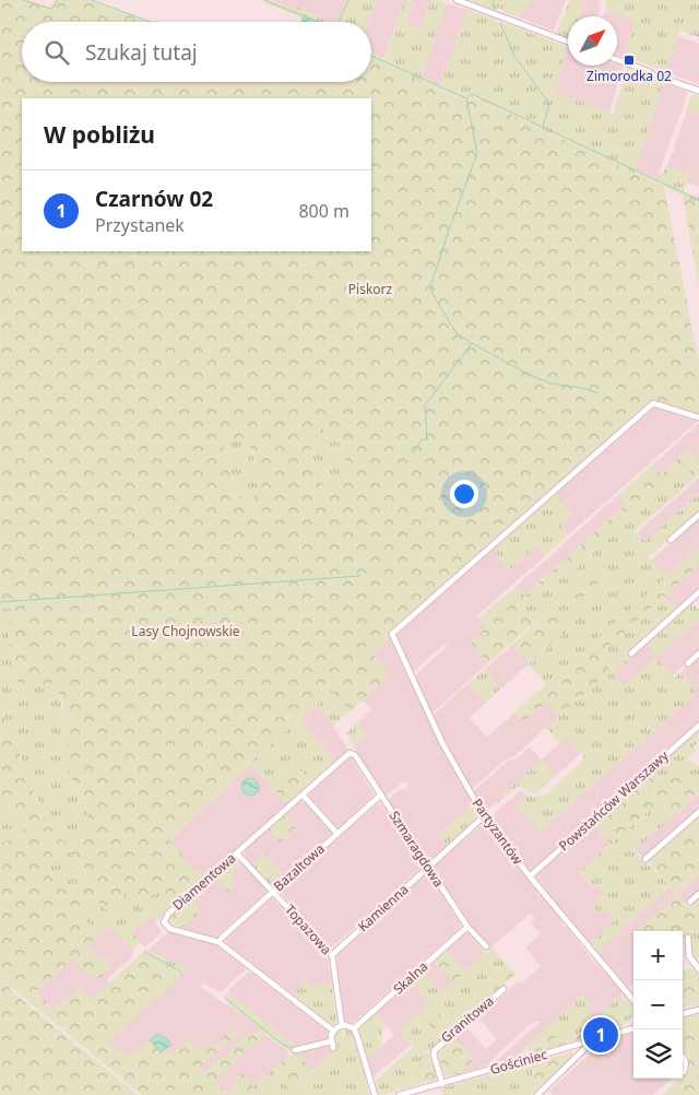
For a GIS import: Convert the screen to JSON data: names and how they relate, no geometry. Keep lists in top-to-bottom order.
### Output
{
  "streets": {
    "street": [
      "Powstańców Warszawy",
      "Partyzantów",
      "Szmaragdowa",
      "Bazaltowa",
      "Diamentowa",
      "Kamienna",
      "Topazowa",
      "Skalna",
      "Granitowa",
      "Gościniec"
    ]
  },
  "crossings": [
    ["Powstańców Warszawy", "Partyzantów"],
    ["Partyzantów", "Kamienna"],
    ["Szmaragdowa", "Bazaltowa"],
    ["Szmaragdowa", "Diamentowa"],
    ["Szmaragdowa", "Kamienna"],
    ["Szmaragdowa", "Skalna"],
    ["Bazaltowa", "Diamentowa"],
    ["Bazaltowa", "Topazowa"],
    ["Diamentowa", "Topazowa"],
    ["Kamienna", "Topazowa"],
    ["Granitowa", "Gościniec"]
  ],
  "parks": ["Piskorz", "Lasy Chojnowskie"],
  "places": {
    "transit": ["Zimorodka 02"]
  },
  "north": "top right",
  "page": {
    "search": "Szukaj tutaj",
    "heading": "W pobliżu",
    "list": [
      {
        "mark": "1",
        "name": "Czarnów 02",
        "note": "Przystanek",
        "value": "800 m"
      }
    ],
    "map_buttons": ["+", "−"],
    "pins": "1"
  }
}
